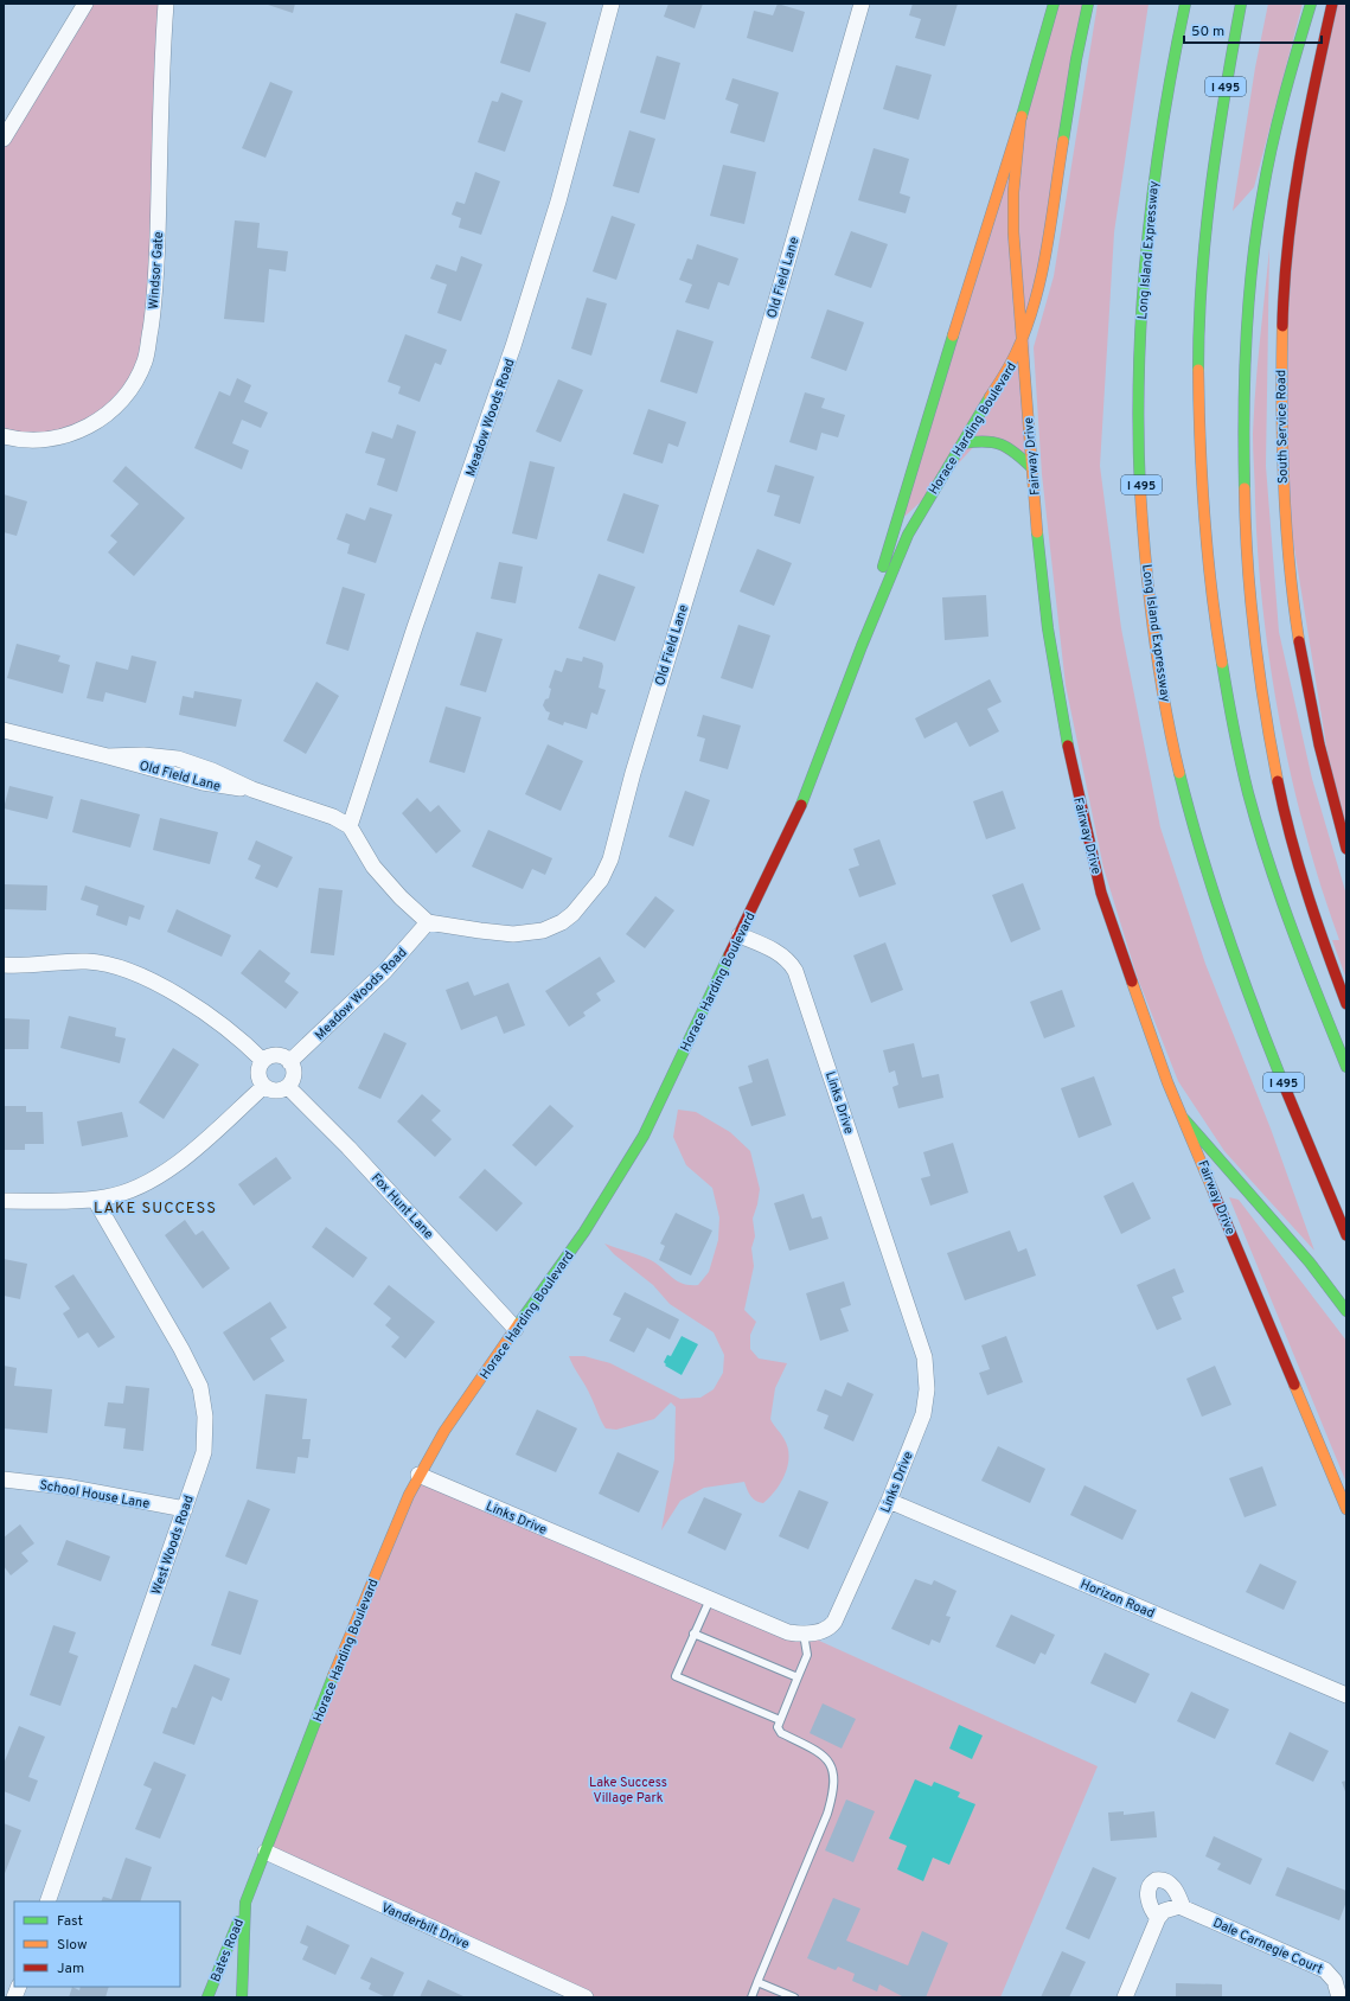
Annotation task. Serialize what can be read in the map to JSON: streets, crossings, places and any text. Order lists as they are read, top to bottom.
{
  "streets": {
    "main road": [
      "I 495",
      "Long Island Expressway",
      "South Service Road",
      "Horace Harding Boulevard",
      "Fairway Drive",
      "Bates Road"
    ],
    "street": [
      "Windsor Gate",
      "Old Field Lane",
      "Meadow Woods Road",
      "Links Drive",
      "Fox Hunt Lane",
      "School House Lane",
      "West Woods Road",
      "Horizon Road",
      "Vanderbilt Drive",
      "Dale Carnegie Court"
    ]
  },
  "crossings": [
    ["Old Field Lane", "Meadow Woods Road"],
    ["Meadow Woods Road", "Fox Hunt Lane"],
    ["Horace Harding Boulevard", "Fairway Drive"],
    ["Horace Harding Boulevard", "Links Drive"],
    ["Horace Harding Boulevard", "Fox Hunt Lane"],
    ["Horace Harding Boulevard", "Vanderbilt Drive"],
    ["Horace Harding Boulevard", "Bates Road"],
    ["Links Drive", "Horizon Road"],
    ["School House Lane", "West Woods Road"]
  ],
  "districts": ["LAKE SUCCESS"],
  "parks": ["Lake Success Village Park"],
  "legend": ["Fast", "Slow", "Jam"],
  "scale_bar": "50 m"
}
